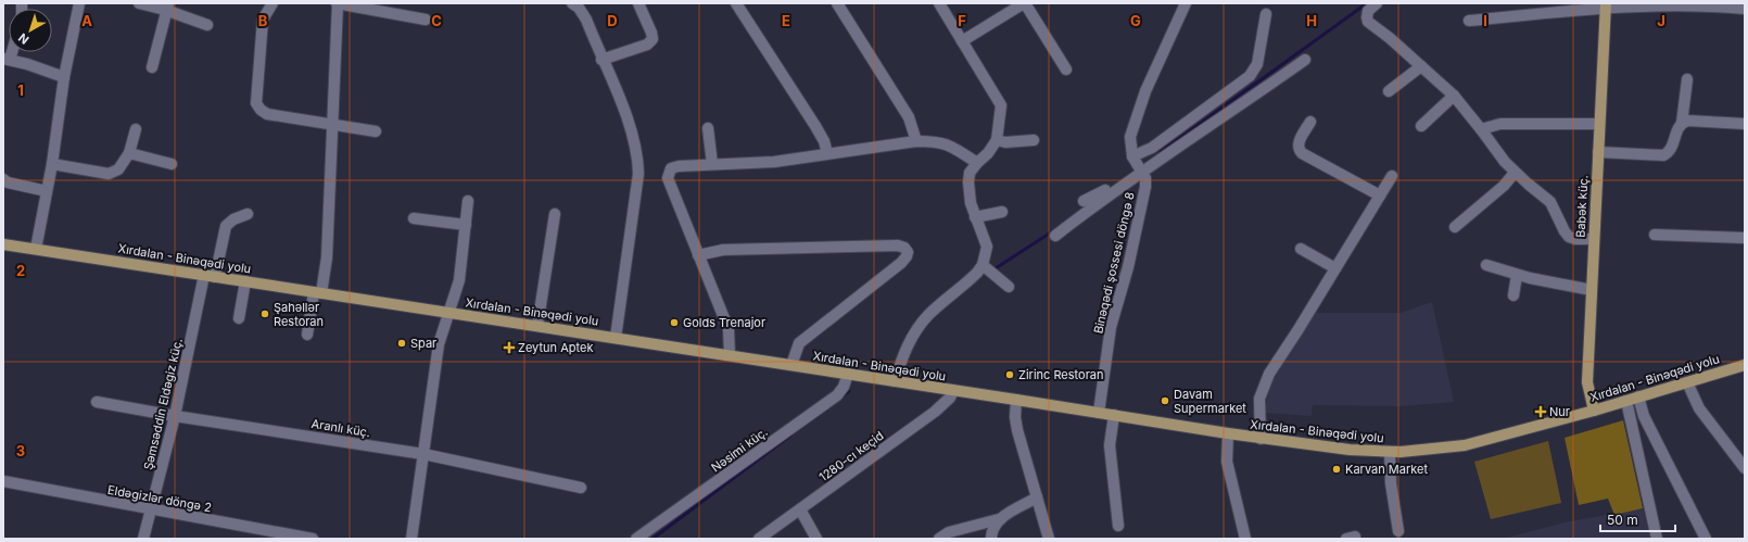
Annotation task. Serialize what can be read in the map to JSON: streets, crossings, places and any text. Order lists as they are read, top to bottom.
{
  "streets": {
    "main road": ["Babək küç.", "Xırdalan - Binəqədi yolu"],
    "street": [
      "Binəqədi şossesi döngə 8",
      "Şəmsəddin Eldəgiz küç.",
      "Aranlı küç.",
      "Nəsimi küç.",
      "1280-cı keçid",
      "Eldəgizlər döngə 2"
    ]
  },
  "crossings": [
    ["Babək küç.", "Xırdalan - Binəqədi yolu"],
    ["Xırdalan - Binəqədi yolu", "Binəqədi şossesi döngə 8"],
    ["Xırdalan - Binəqədi yolu", "Şəmsəddin Eldəgiz küç."],
    ["Xırdalan - Binəqədi yolu", "Nəsimi küç."],
    ["Xırdalan - Binəqədi yolu", "1280-cı keçid"],
    ["Şəmsəddin Eldəgiz küç.", "Aranlı küç."],
    ["Şəmsəddin Eldəgiz küç.", "Eldəgizlər döngə 2"]
  ],
  "places": {
    "other": [
      "Şahəllər Restoran",
      "Golds Trenajor",
      "Spar",
      "Zirinc Restoran",
      "Davam Supermarket",
      "Karvan Market"
    ],
    "health": ["Zeytun Aptek", "Nur"]
  },
  "scale_bar": "50 m",
  "north": "bottom left",
  "grid": {
    "columns": [
      "A",
      "B",
      "C",
      "D",
      "E",
      "F",
      "G",
      "H",
      "I",
      "J"
    ],
    "rows": ["1", "2", "3"]
  }
}
